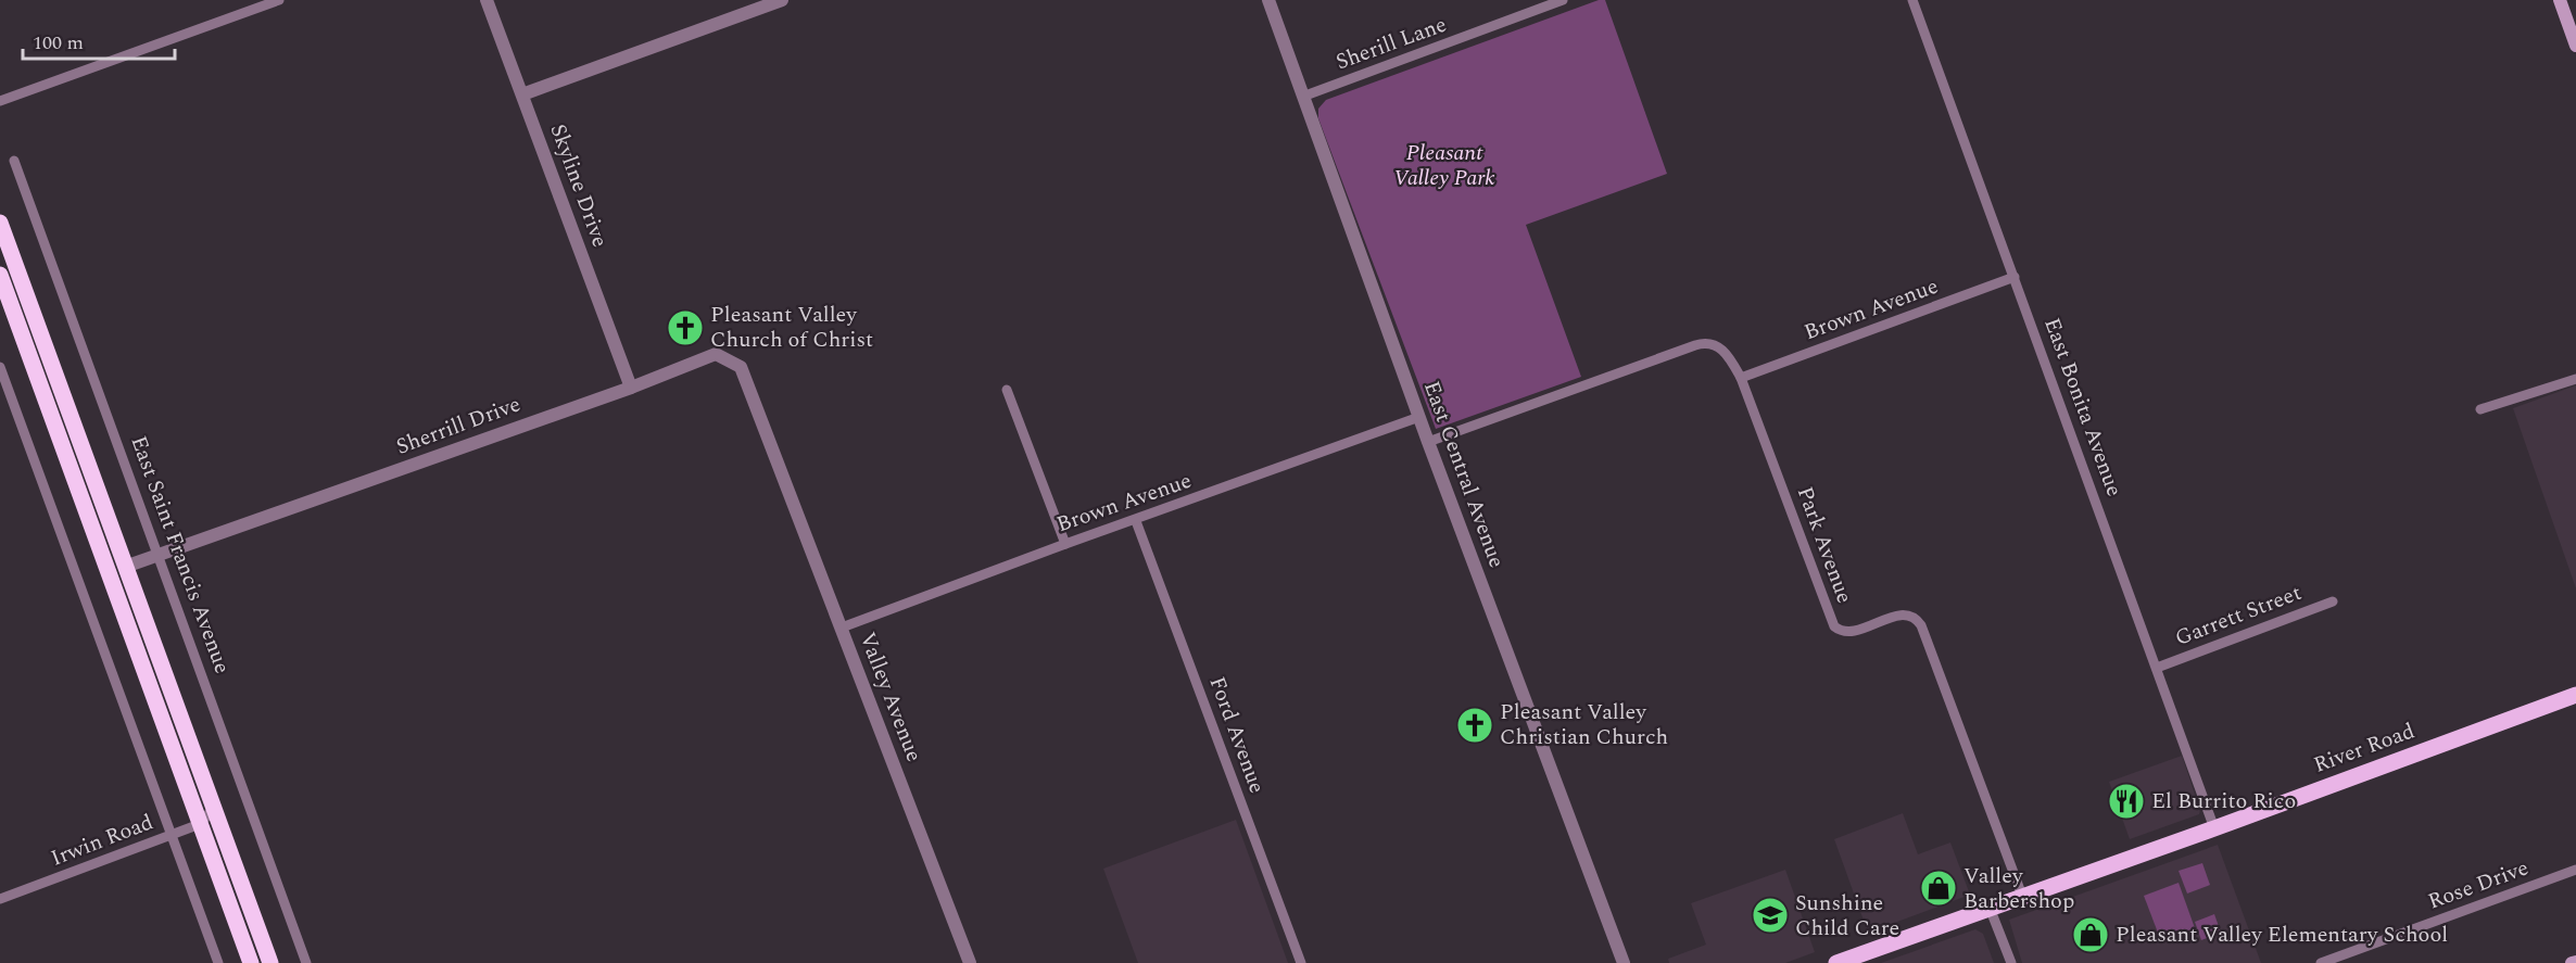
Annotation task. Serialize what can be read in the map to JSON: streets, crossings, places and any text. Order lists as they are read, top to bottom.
{
  "streets": {
    "main road": ["River Road"],
    "street": [
      "Sherill Lane",
      "Skyline Drive",
      "Brown Avenue",
      "East Bonita Avenue",
      "Sherrill Drive",
      "East Central Avenue",
      "Park Avenue",
      "East Saint Francis Avenue",
      "Garrett Street",
      "Valley Avenue",
      "Ford Avenue",
      "Irwin Road",
      "Rose Drive"
    ]
  },
  "crossings": [
    ["Sherill Lane", "East Central Avenue"],
    ["Skyline Drive", "Sherrill Drive"],
    ["Brown Avenue", "East Bonita Avenue"],
    ["Brown Avenue", "East Central Avenue"],
    ["Brown Avenue", "Park Avenue"],
    ["Brown Avenue", "Valley Avenue"],
    ["Brown Avenue", "Ford Avenue"],
    ["East Bonita Avenue", "Garrett Street"],
    ["East Bonita Avenue", "River Road"],
    ["Sherrill Drive", "East Saint Francis Avenue"],
    ["Sherrill Drive", "Valley Avenue"],
    ["East Central Avenue", "Park Avenue"],
    ["Park Avenue", "River Road"]
  ],
  "parks": ["Pleasant Valley Park"],
  "places": {
    "church": ["Pleasant Valley Church of Christ", "Pleasant Valley Christian Church"],
    "restaurant": ["El Burrito Rico"],
    "shop": ["Valley Barbershop", "Pleasant Valley Elementary School"],
    "school or university": ["Sunshine Child Care"]
  },
  "scale_bar": "100 m"
}
